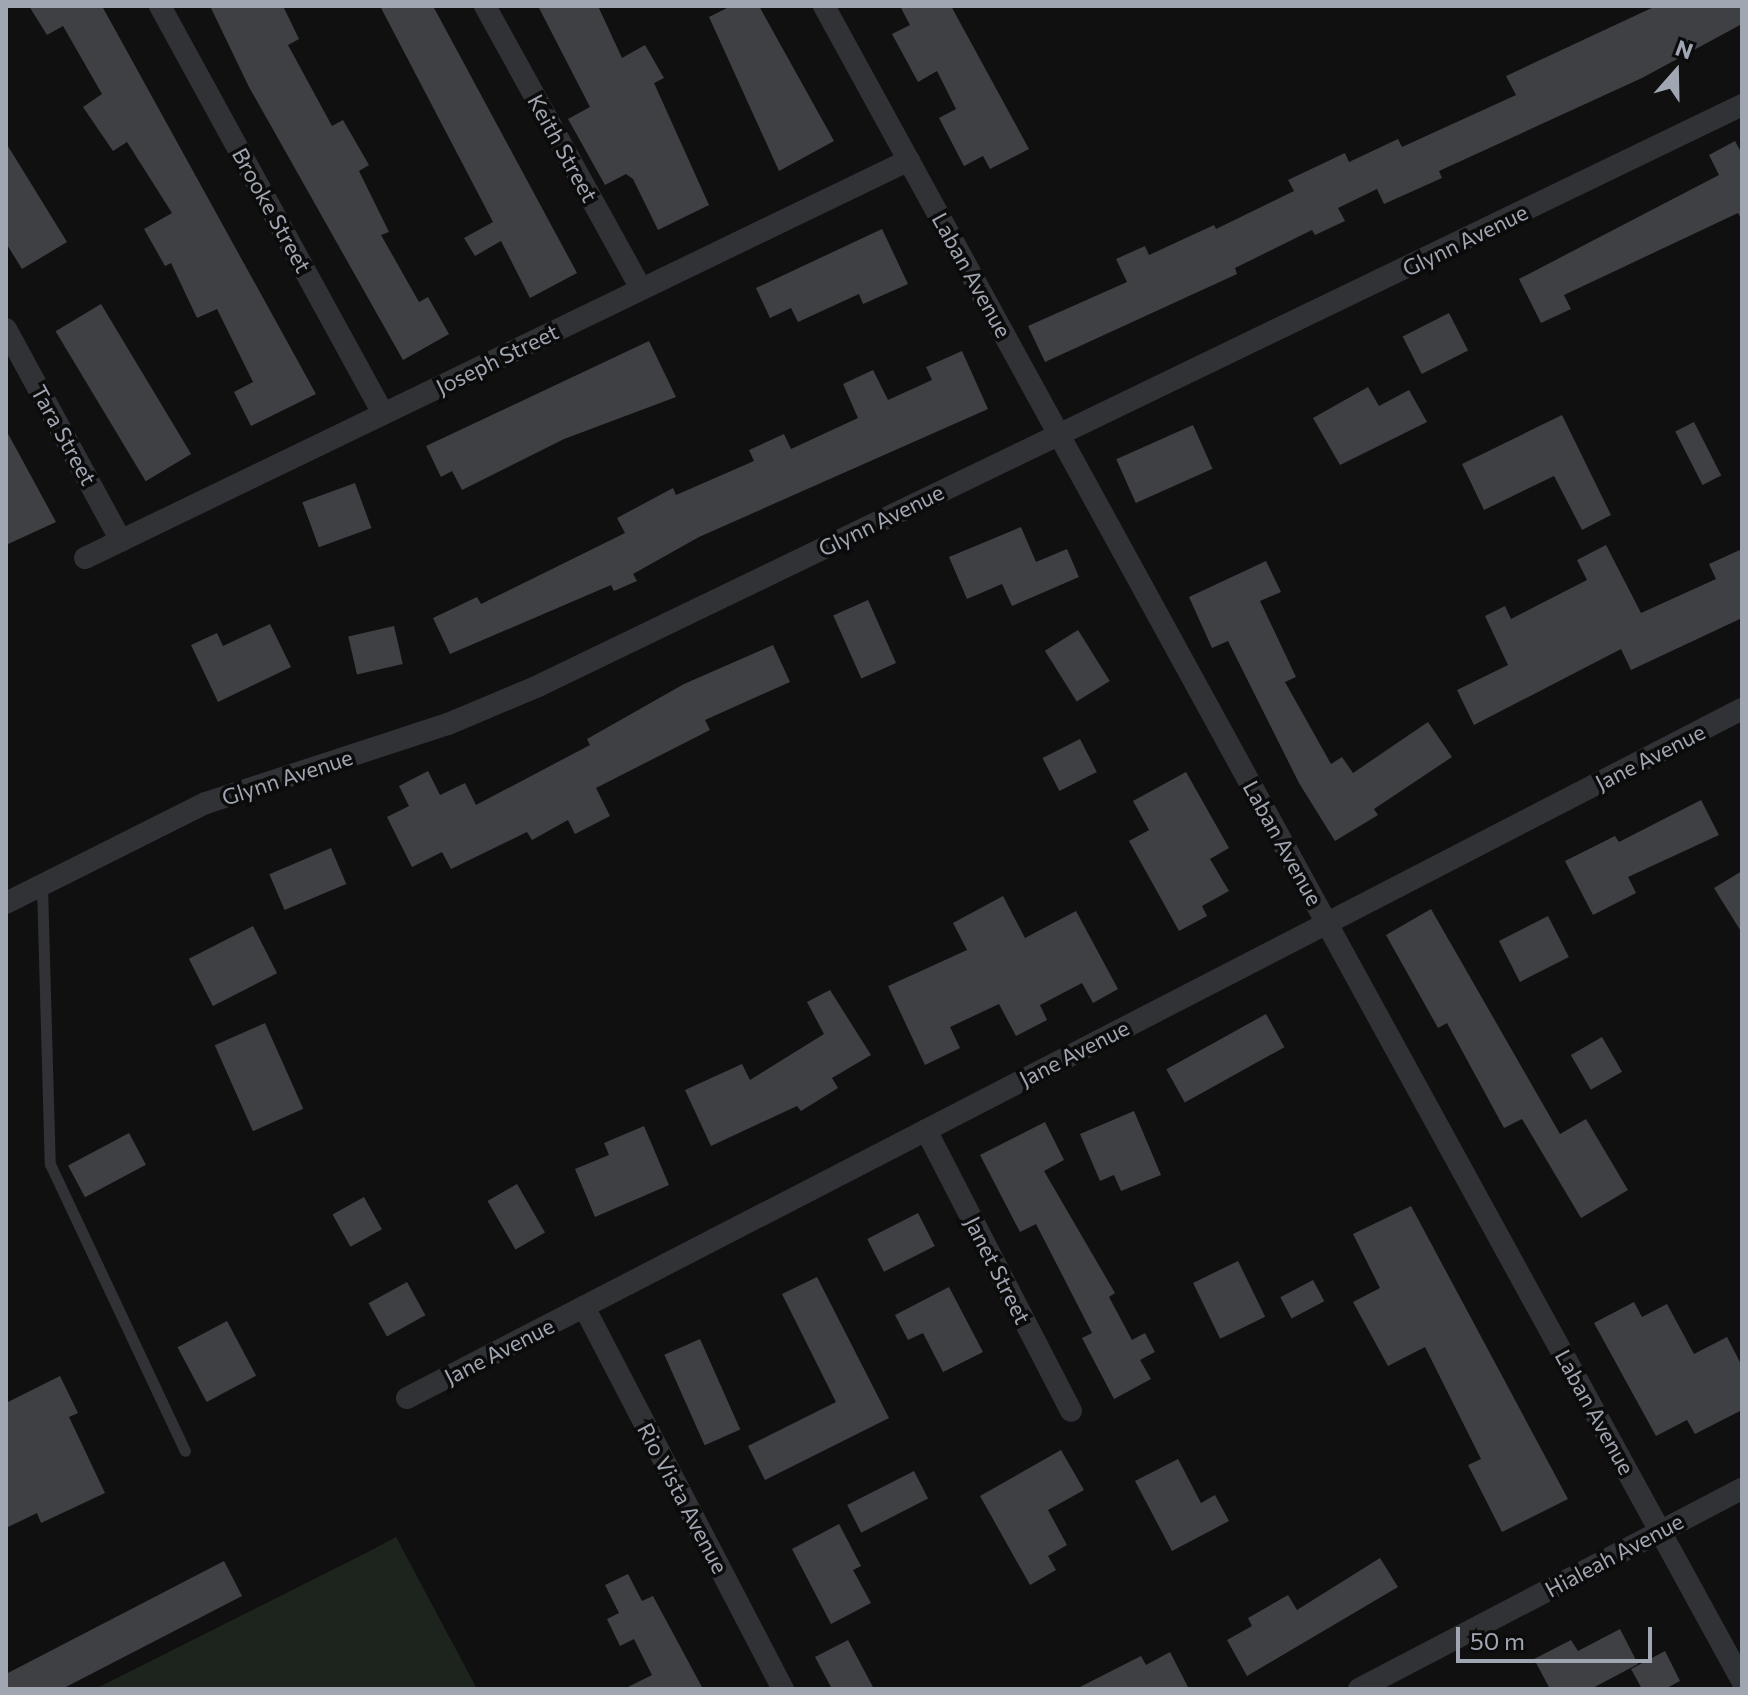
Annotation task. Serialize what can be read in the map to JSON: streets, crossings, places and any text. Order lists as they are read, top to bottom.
{
  "streets": {
    "street": [
      "Keith Street",
      "Brooke Street",
      "Glynn Avenue",
      "Laban Avenue",
      "Joseph Street",
      "Tara Street",
      "Jane Avenue",
      "Janet Street",
      "Rio Vista Avenue",
      "Hialeah Avenue"
    ]
  },
  "crossings": [
    ["Keith Street", "Joseph Street"],
    ["Brooke Street", "Joseph Street"],
    ["Glynn Avenue", "Laban Avenue"],
    ["Laban Avenue", "Joseph Street"],
    ["Laban Avenue", "Jane Avenue"],
    ["Laban Avenue", "Hialeah Avenue"],
    ["Joseph Street", "Tara Street"],
    ["Jane Avenue", "Janet Street"],
    ["Jane Avenue", "Rio Vista Avenue"]
  ],
  "scale_bar": "50 m",
  "north": "top"
}
